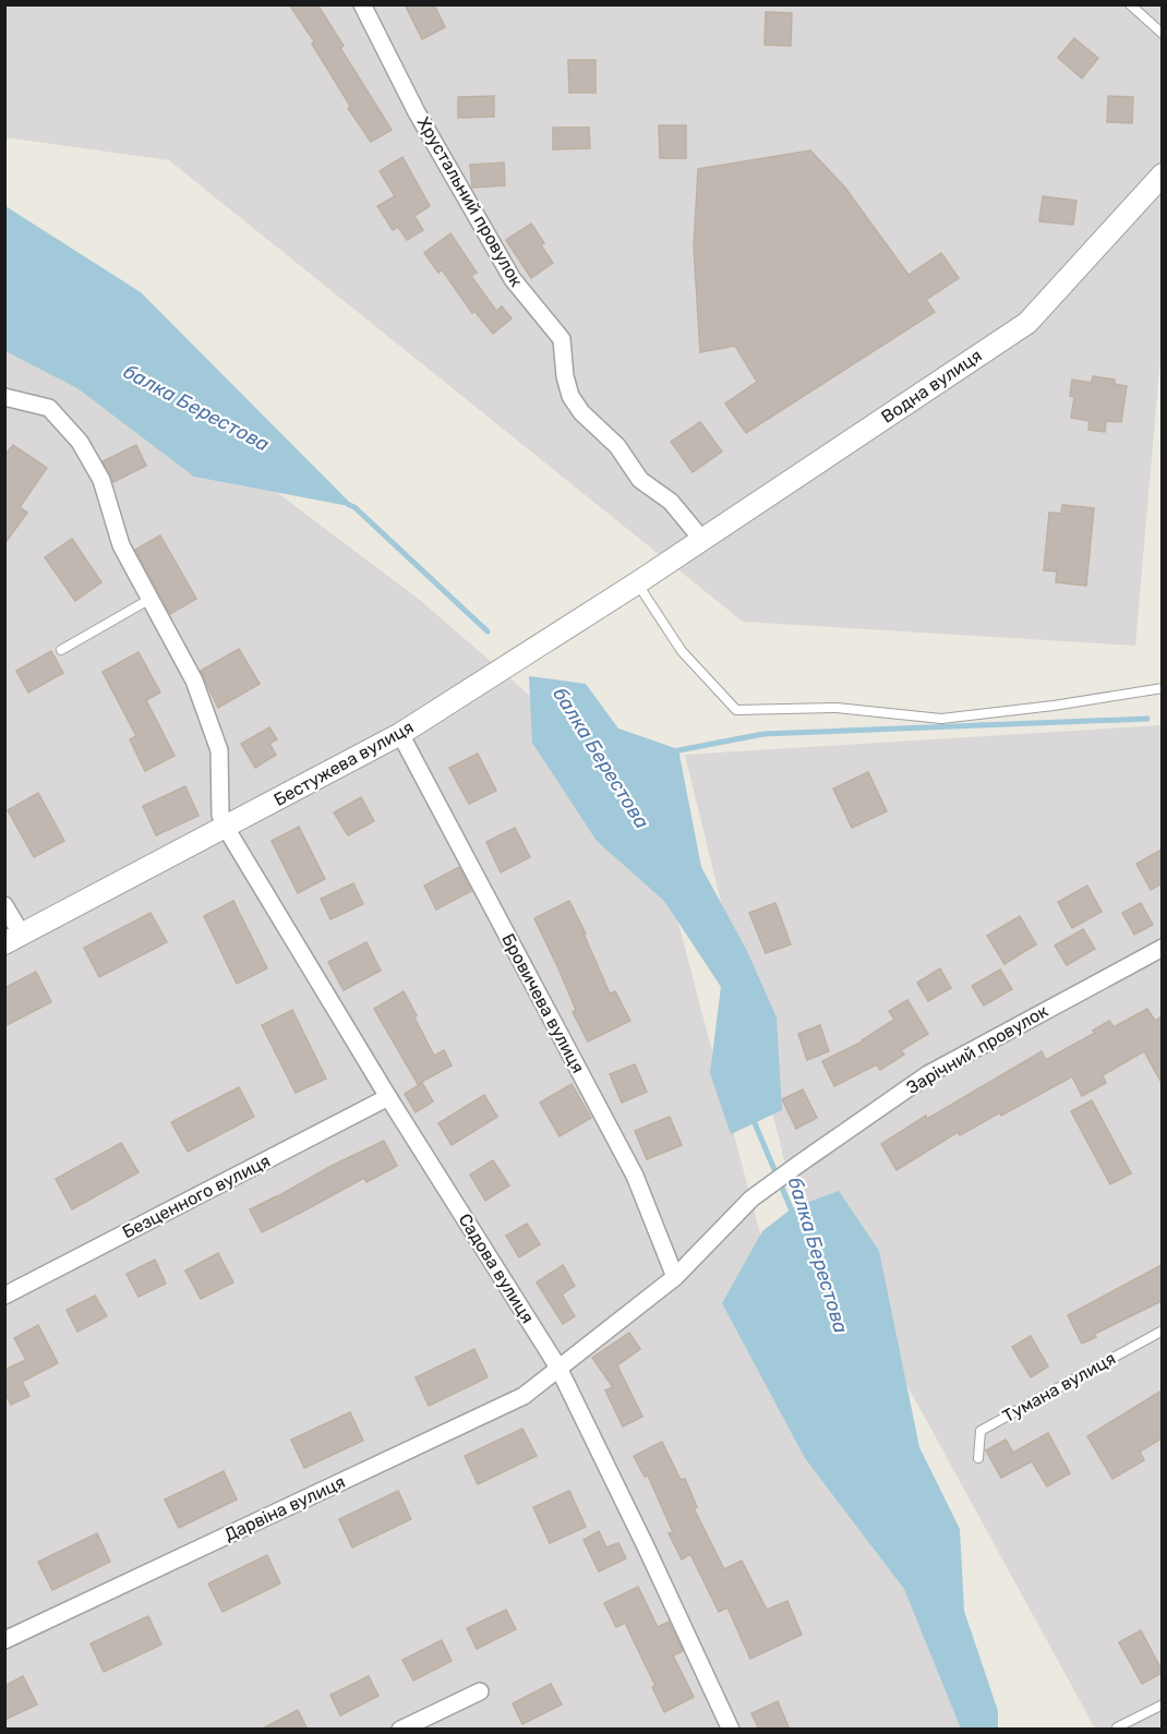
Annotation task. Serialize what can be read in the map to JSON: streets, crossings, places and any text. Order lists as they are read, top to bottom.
{
  "streets": {
    "street": [
      "Хрустальний провулок",
      "Водна вулиця",
      "Бестужева вулиця",
      "Бровичева вулиця",
      "Зарічний провулок",
      "Безценного вулиця",
      "Садова вулиця",
      "Дарвіна вулиця"
    ],
    "lane": ["Тумана вулиця"]
  },
  "crossings": [
    ["Хрустальний провулок", "Водна вулиця"],
    ["Водна вулиця", "Бестужева вулиця"],
    ["Бестужева вулиця", "Бровичева вулиця"],
    ["Бестужева вулиця", "Садова вулиця"],
    ["Бровичева вулиця", "Зарічний провулок"],
    ["Бровичева вулиця", "Дарвіна вулиця"],
    ["Зарічний провулок", "Дарвіна вулиця"],
    ["Безценного вулиця", "Садова вулиця"],
    ["Садова вулиця", "Дарвіна вулиця"]
  ],
  "water": ["балка Берестова"]
}
